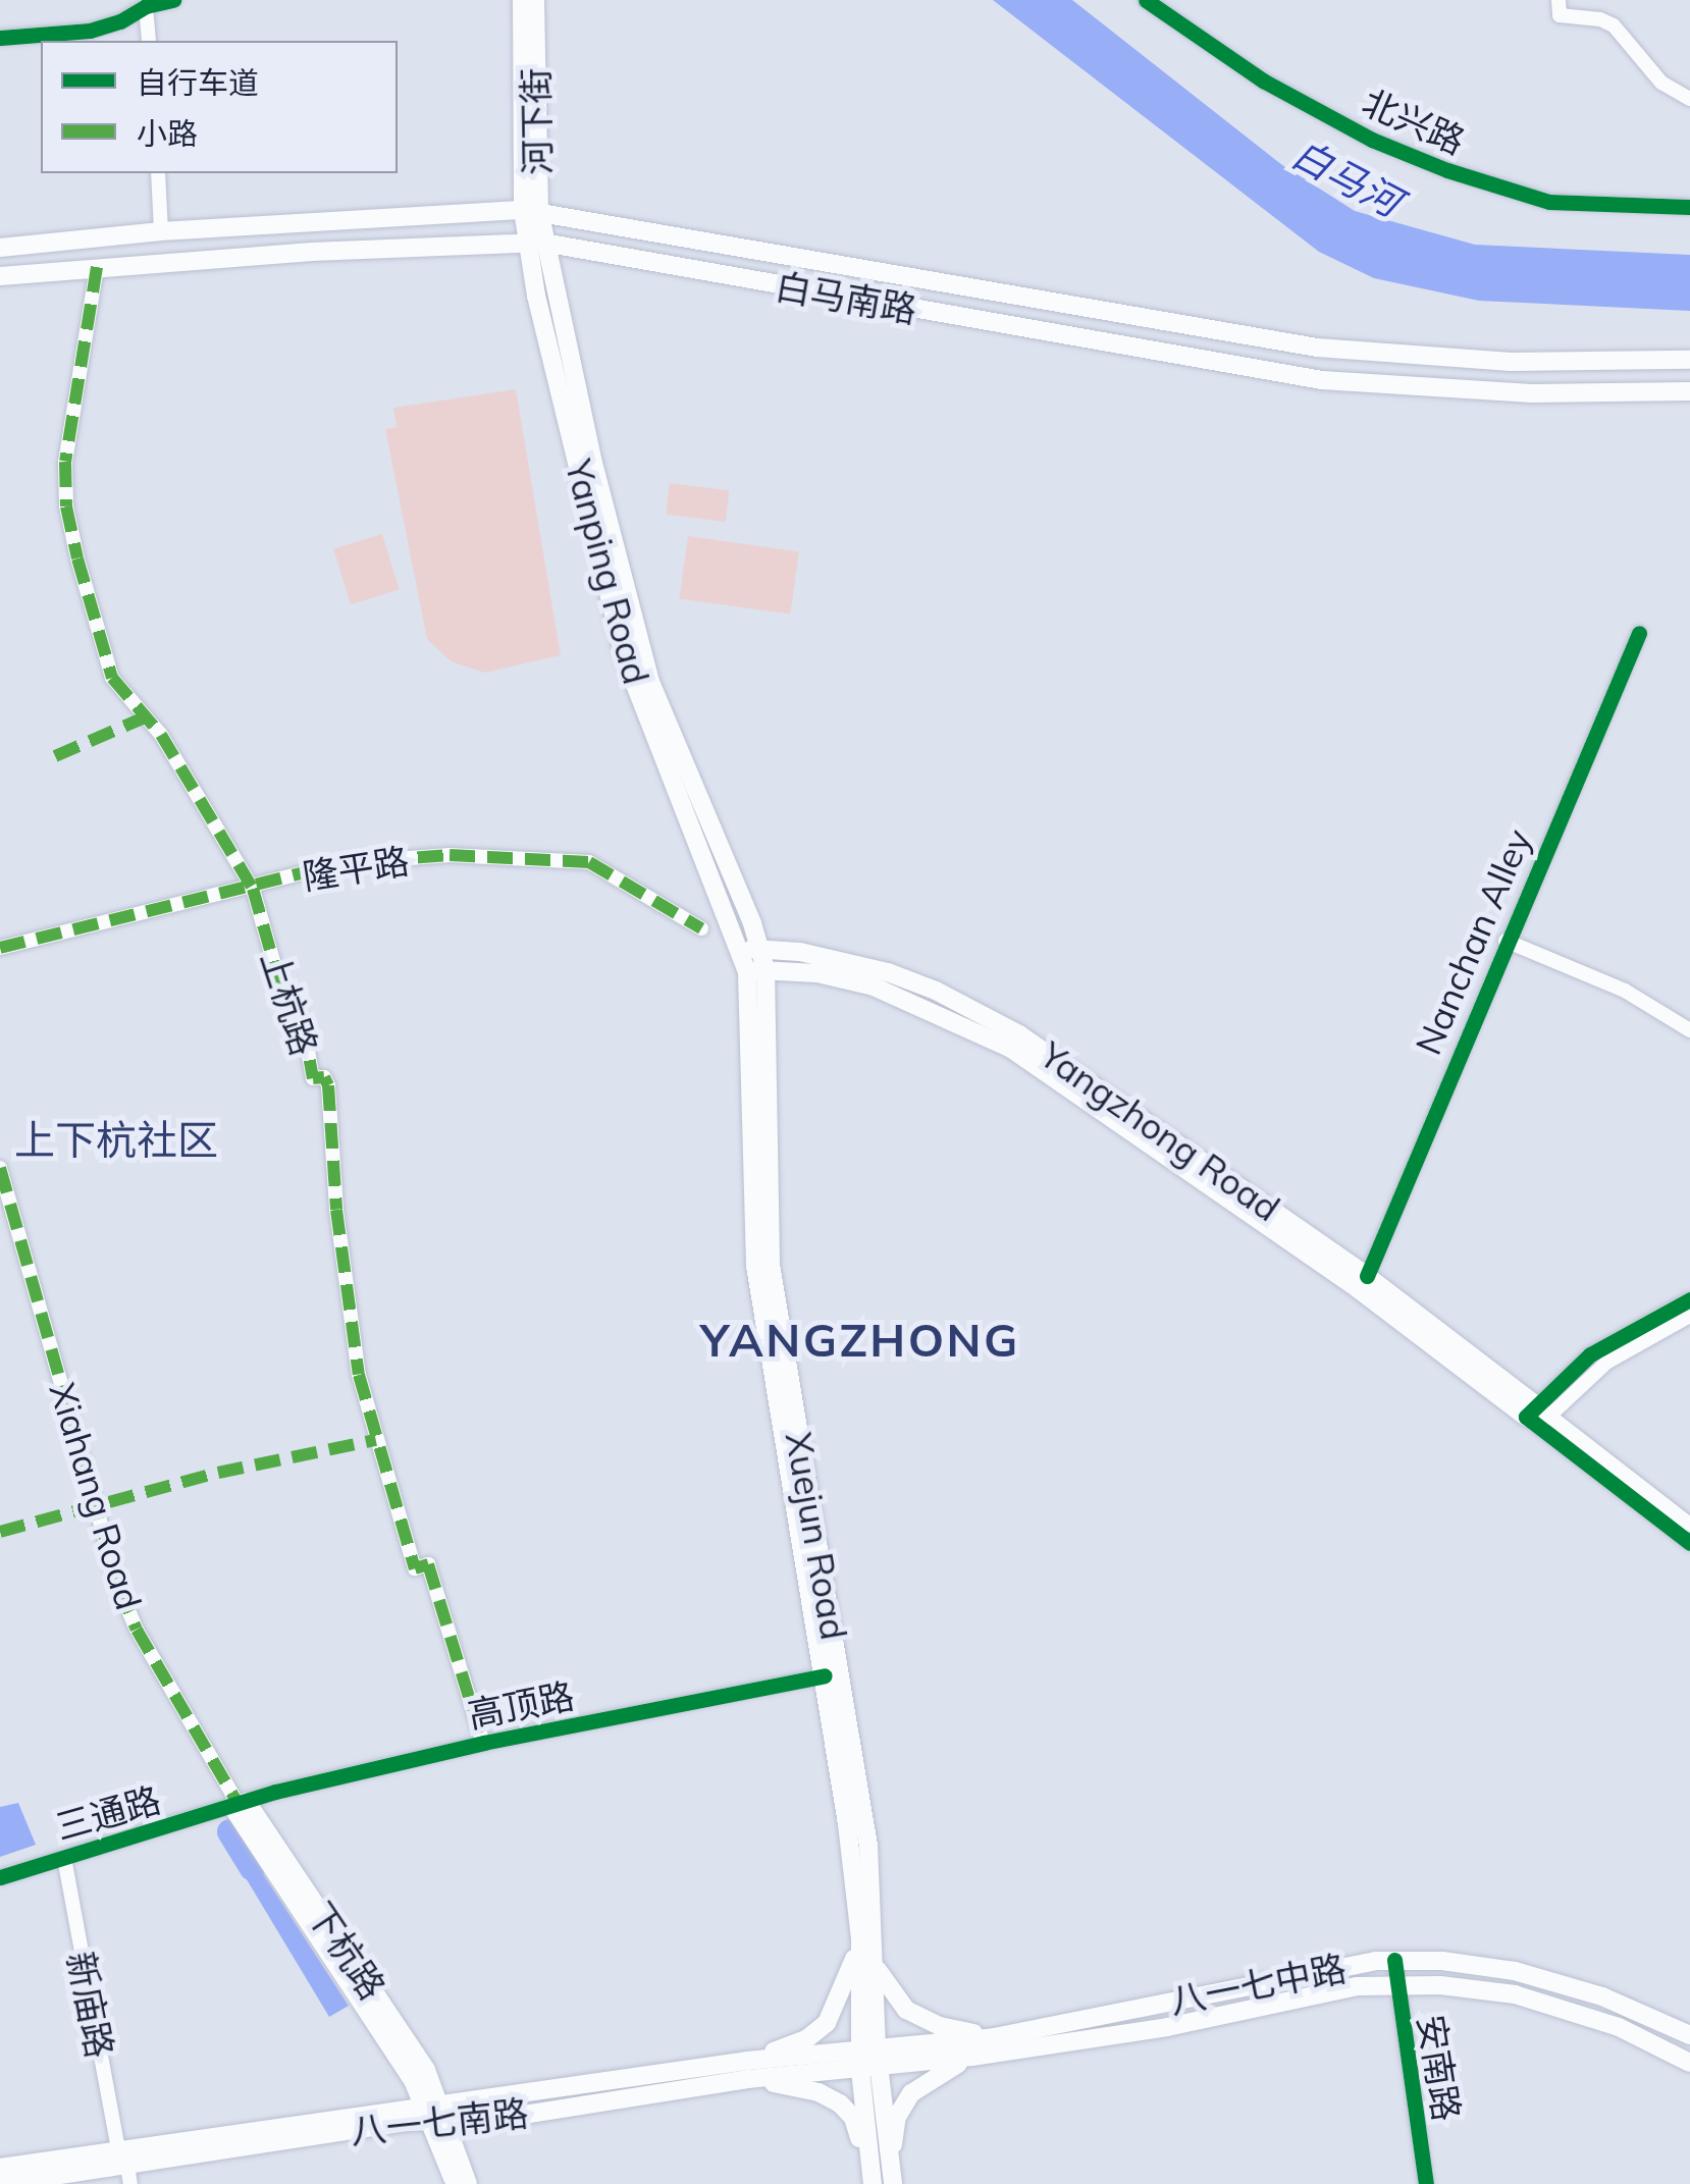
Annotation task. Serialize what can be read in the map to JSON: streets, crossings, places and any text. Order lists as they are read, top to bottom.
{
  "streets": {
    "main road": [
      "河下街",
      "白马南路",
      "Yanping Road",
      "Yangzhong Road",
      "Xuejun Road",
      "下杭路",
      "八一七中路",
      "八一七南路"
    ],
    "street": [
      "北兴路",
      "隆平路",
      "Nanchan Alley",
      "上杭路",
      "Xiahang Road",
      "高顶路",
      "三通路",
      "新庙路",
      "安南路"
    ]
  },
  "crossings": [
    ["河下街", "白马南路"],
    ["河下街", "Yanping Road"],
    ["白马南路", "Yanping Road"],
    ["白马南路", "上杭路"],
    ["Yanping Road", "Yangzhong Road"],
    ["Yanping Road", "Xuejun Road"],
    ["隆平路", "上杭路"],
    ["Nanchan Alley", "Yangzhong Road"],
    ["上杭路", "高顶路"],
    ["Yangzhong Road", "Xuejun Road"],
    ["Xiahang Road", "高顶路"],
    ["Xiahang Road", "三通路"],
    ["Xiahang Road", "下杭路"],
    ["Xuejun Road", "高顶路"],
    ["Xuejun Road", "八一七中路"],
    ["Xuejun Road", "八一七南路"],
    ["高顶路", "三通路"],
    ["高顶路", "下杭路"],
    ["三通路", "下杭路"],
    ["三通路", "新庙路"],
    ["下杭路", "八一七南路"],
    ["八一七中路", "安南路"],
    ["八一七中路", "八一七南路"],
    ["新庙路", "八一七南路"]
  ],
  "districts": ["上下杭社区", "YANGZHONG"],
  "water": ["白马河"],
  "legend": ["自行车道", "小路"]
}
